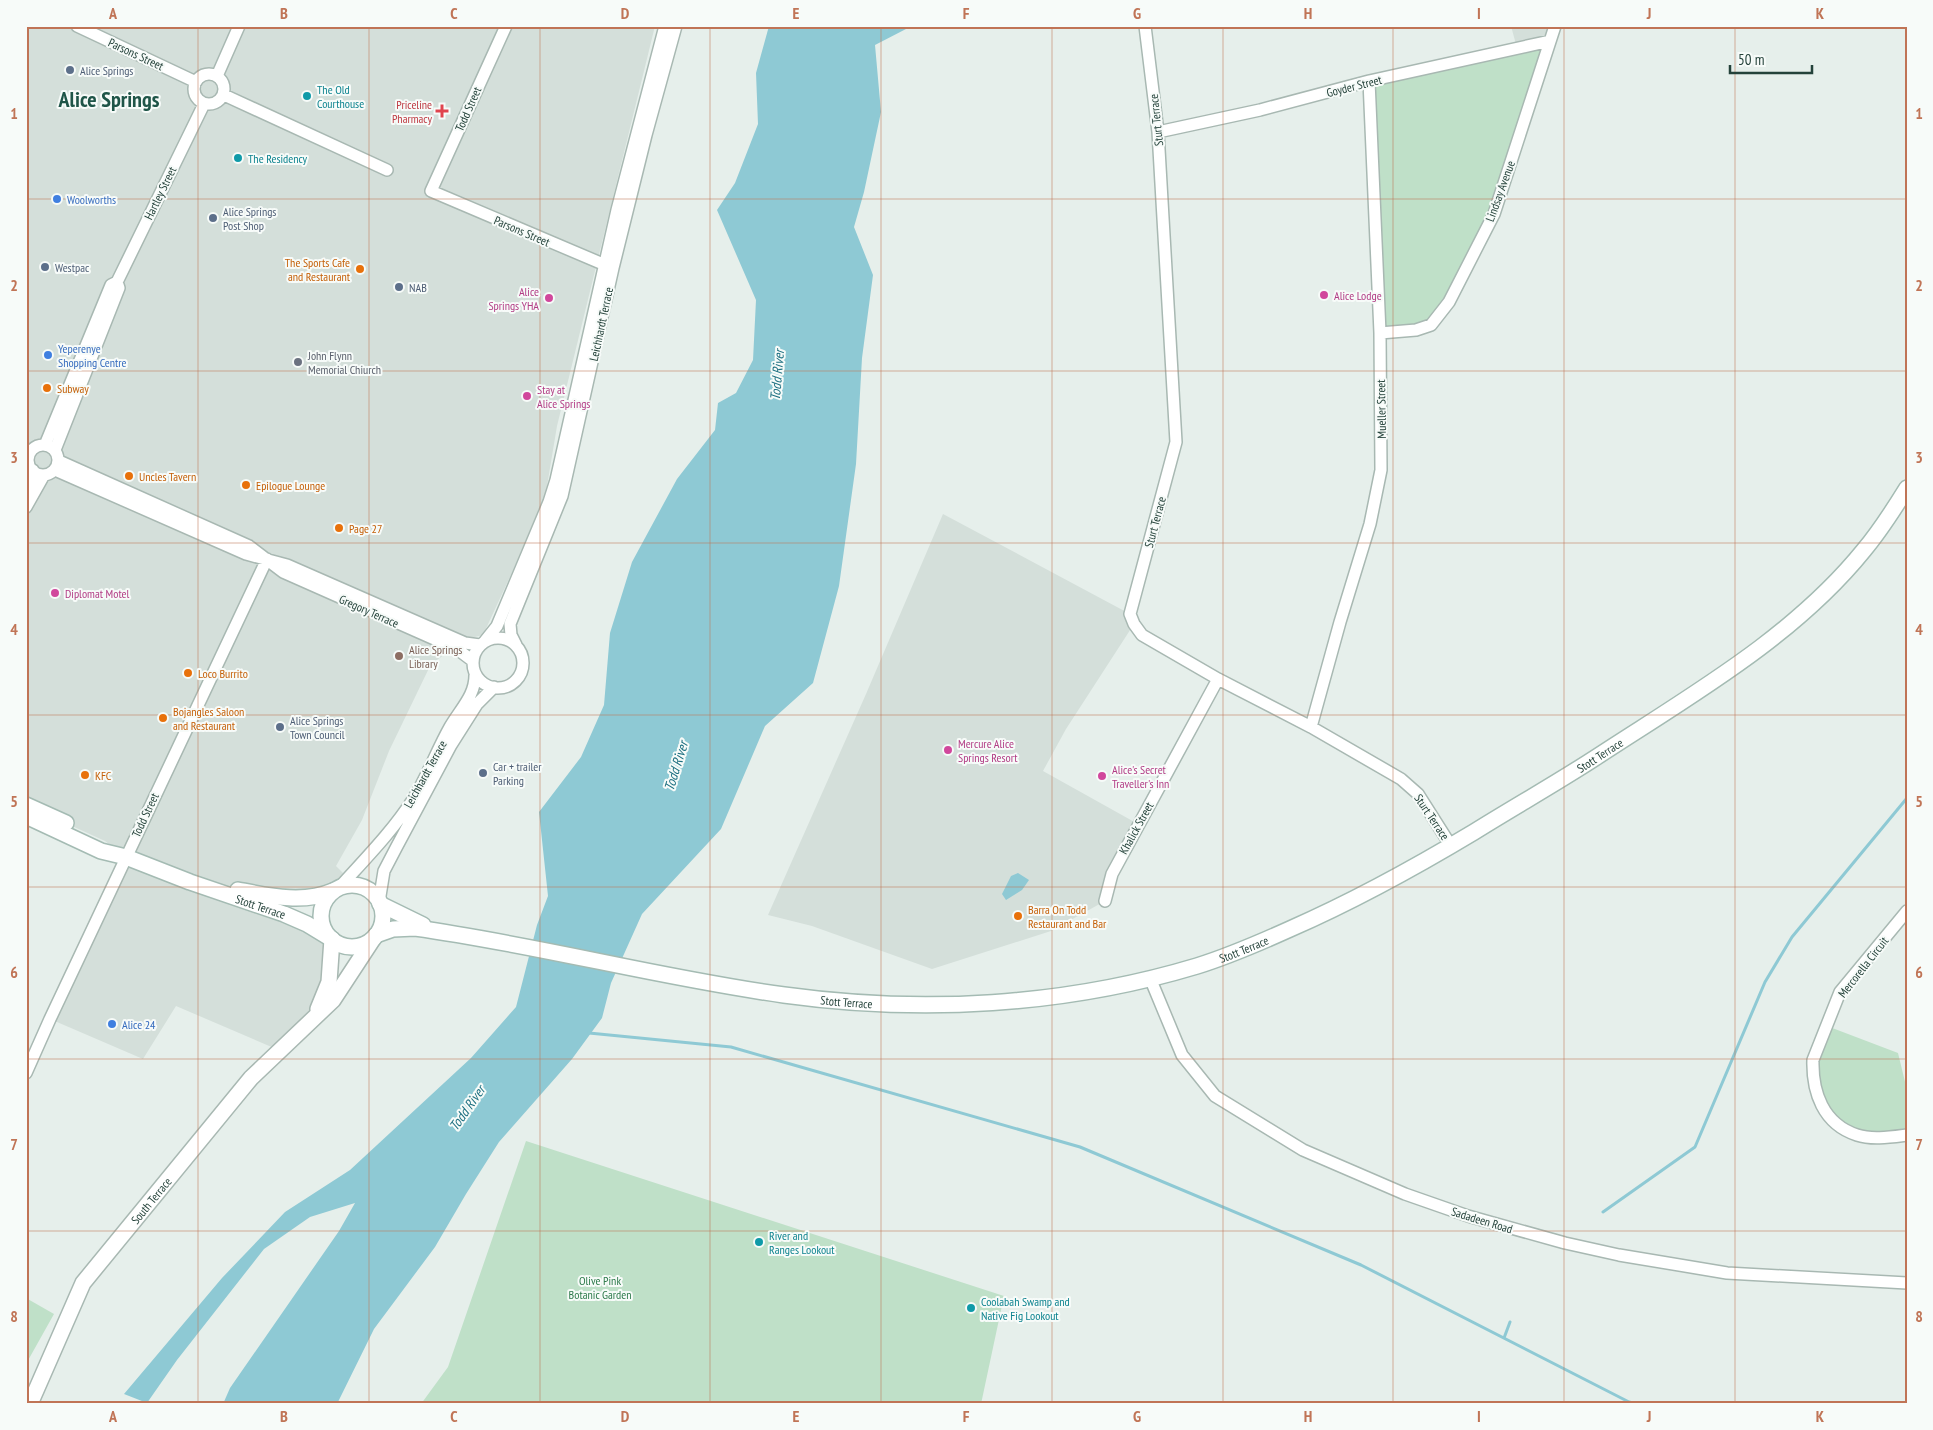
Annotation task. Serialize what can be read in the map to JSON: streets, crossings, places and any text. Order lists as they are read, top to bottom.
{
  "streets": {
    "main road": ["Stott Terrace", "South Terrace"],
    "street": [
      "Parsons Street",
      "Goyder Street",
      "Todd Street",
      "Sturt Terrace",
      "Lindsay Avenue",
      "Hartley Street",
      "Leichhardt Terrace",
      "Mueller Street",
      "Gregory Terrace",
      "Khalick Street",
      "Mercorella Circuit",
      "Sadadeen Road"
    ]
  },
  "crossings": [
    ["Parsons Street", "Todd Street"],
    ["Parsons Street", "Hartley Street"],
    ["Parsons Street", "Leichhardt Terrace"],
    ["Goyder Street", "Sturt Terrace"],
    ["Goyder Street", "Lindsay Avenue"],
    ["Goyder Street", "Mueller Street"],
    ["Todd Street", "Gregory Terrace"],
    ["Todd Street", "Stott Terrace"],
    ["Sturt Terrace", "Mueller Street"],
    ["Sturt Terrace", "Stott Terrace"],
    ["Sturt Terrace", "Khalick Street"],
    ["Lindsay Avenue", "Mueller Street"],
    ["Hartley Street", "Gregory Terrace"],
    ["Leichhardt Terrace", "Gregory Terrace"],
    ["Leichhardt Terrace", "Stott Terrace"],
    ["Leichhardt Terrace", "South Terrace"],
    ["Stott Terrace", "South Terrace"],
    ["Stott Terrace", "Sadadeen Road"]
  ],
  "districts": ["Alice Springs"],
  "water": ["Todd River"],
  "parks": ["Olive Pink Botanic Garden"],
  "places": {
    "other": [
      "Alice Springs",
      "The Old Courthouse",
      "The Residency",
      "Woolworths",
      "Alice Springs Post Shop",
      "Westpac",
      "The Sports Cafe and Restaurant",
      "NAB",
      "Alice Lodge",
      "Alice Springs YHA",
      "Yeperenye Shopping Centre",
      "John Flynn Memorial Chiurch",
      "Subway",
      "Stay at Alice Springs",
      "Uncles Tavern",
      "Epilogue Lounge",
      "Page 27",
      "Diplomat Motel",
      "Alice Springs Library",
      "Loco Burrito",
      "Bojangles Saloon and Restaurant",
      "Alice Springs Town Council",
      "Mercure Alice Springs Resort",
      "Car + trailer Parking",
      "KFC",
      "Alice's Secret Traveller's Inn",
      "Barra On Todd Restaurant and Bar",
      "Alice 24",
      "River and Ranges Lookout",
      "Coolabah Swamp and Native Fig Lookout"
    ],
    "health": ["Priceline Pharmacy"]
  },
  "scale_bar": "50 m",
  "grid": {
    "columns": [
      "A",
      "B",
      "C",
      "D",
      "E",
      "F",
      "G",
      "H",
      "I",
      "J",
      "K"
    ],
    "rows": [
      "1",
      "2",
      "3",
      "4",
      "5",
      "6",
      "7",
      "8"
    ]
  }
}
